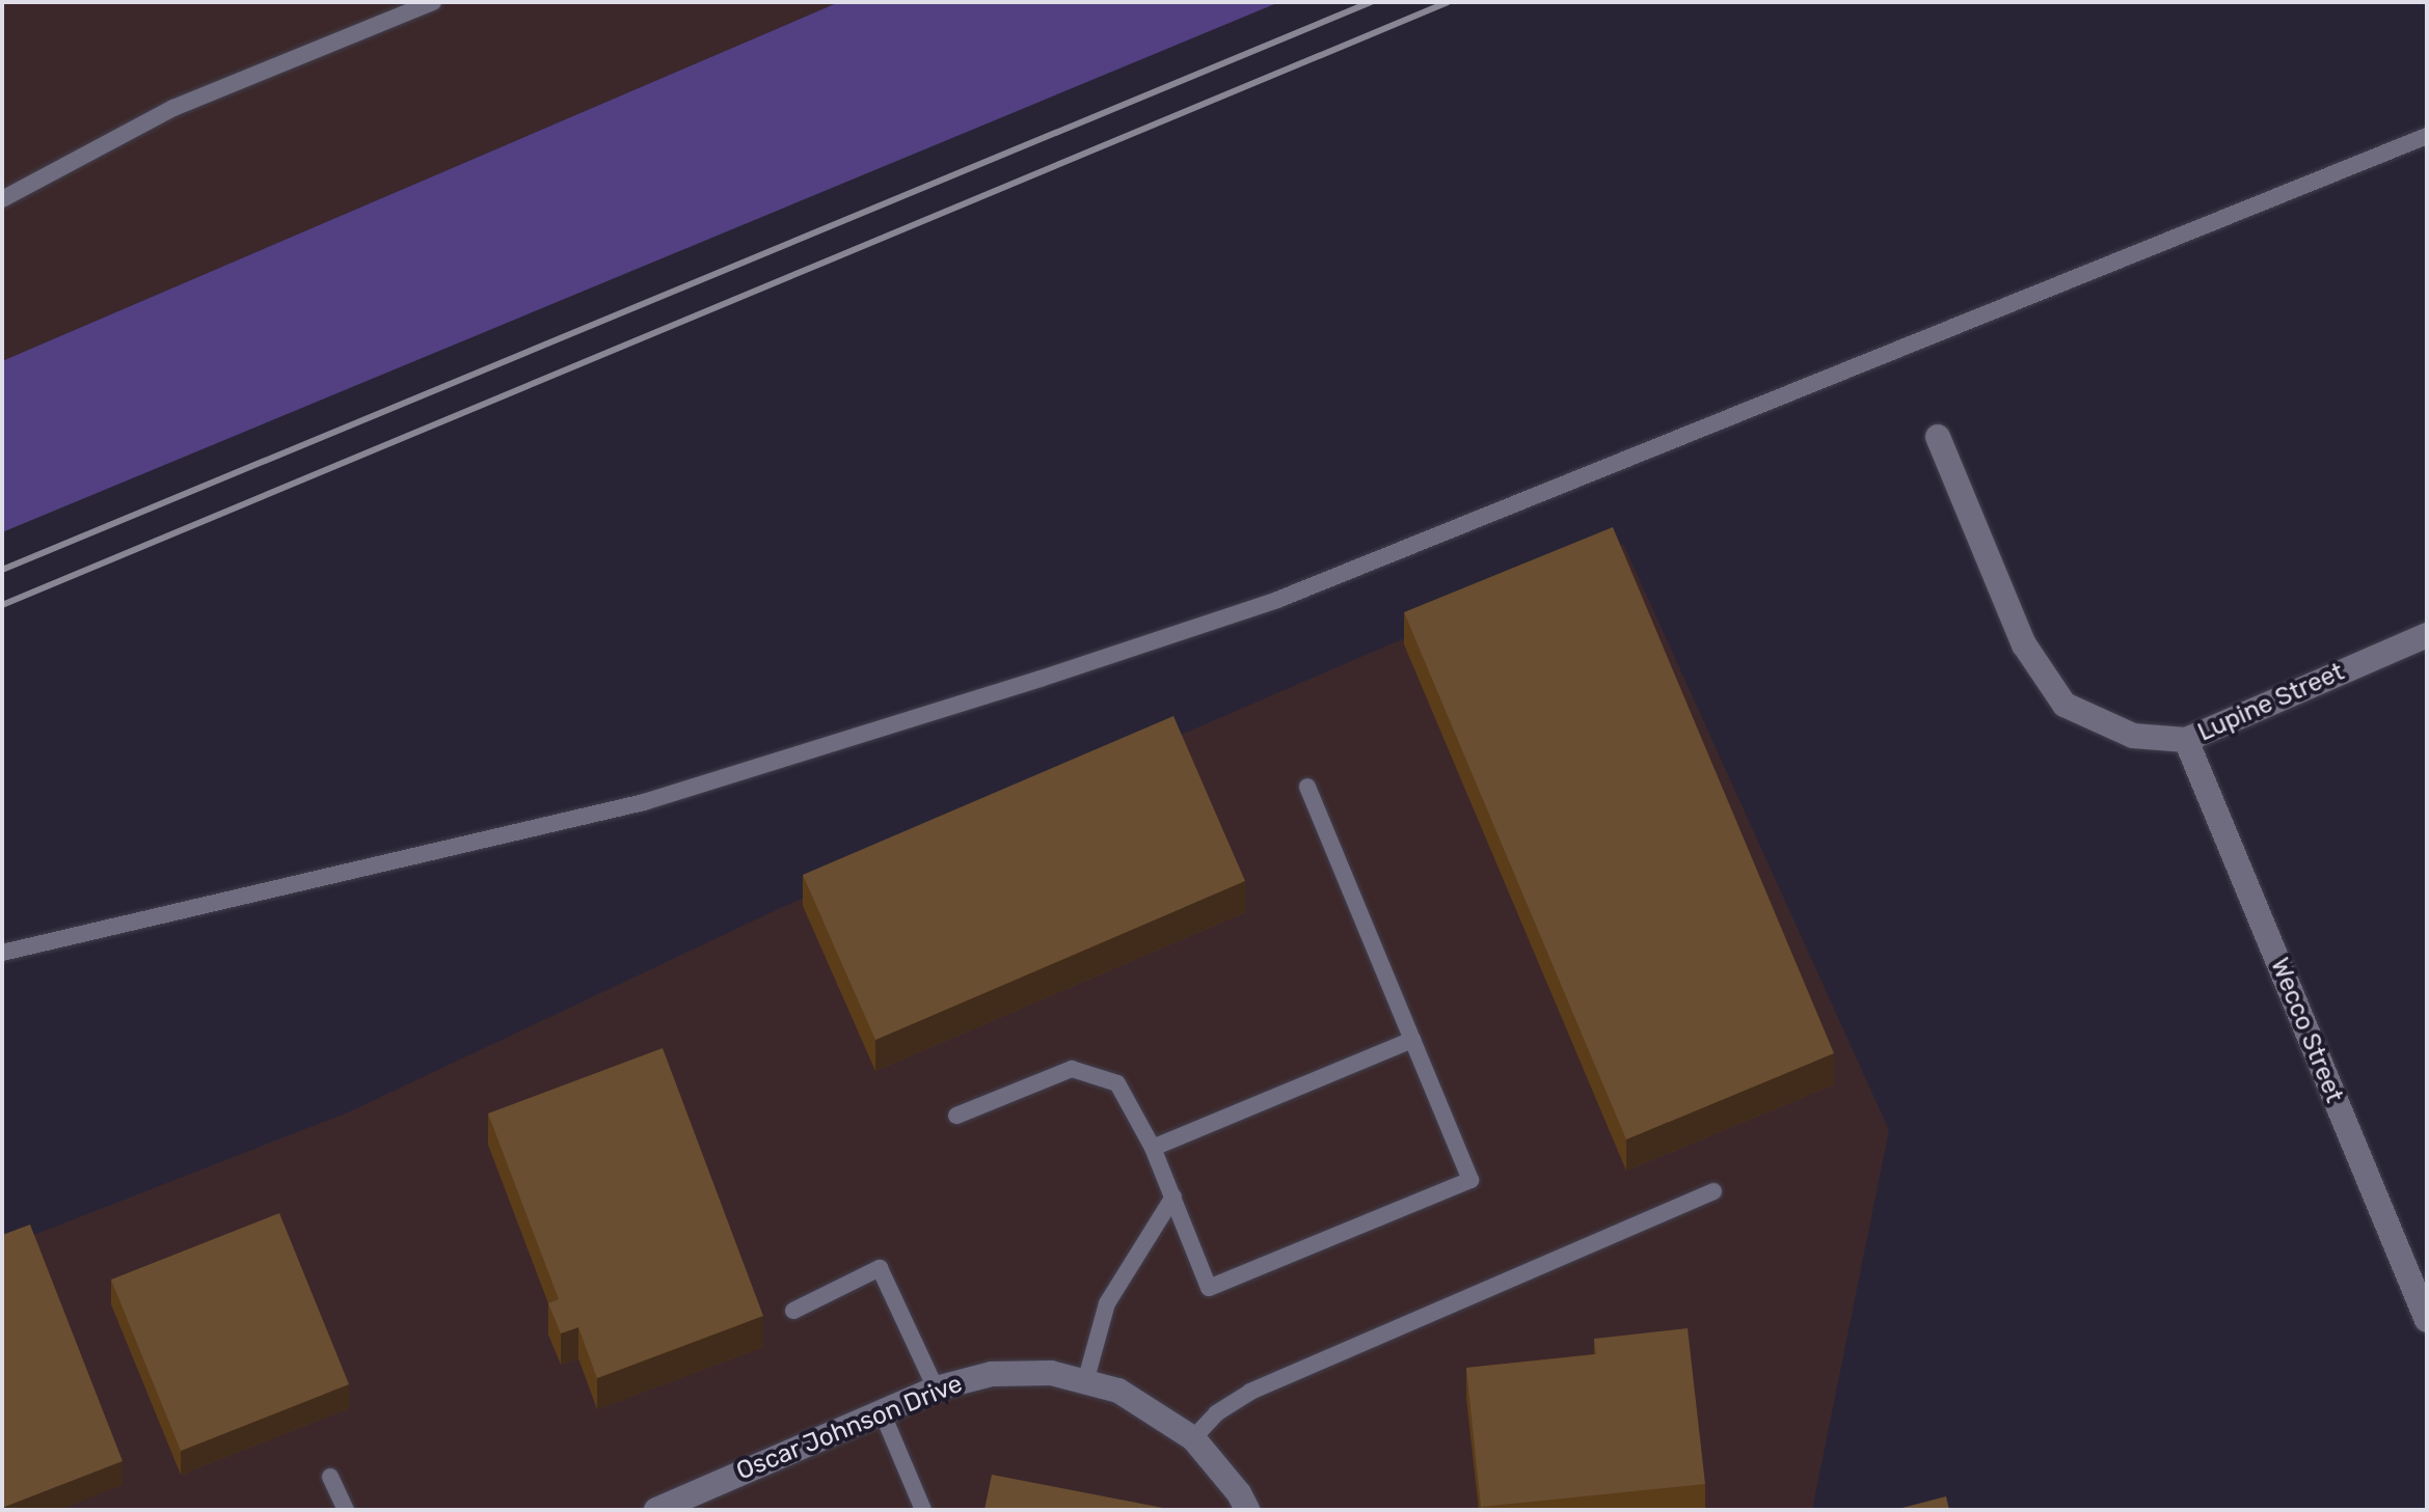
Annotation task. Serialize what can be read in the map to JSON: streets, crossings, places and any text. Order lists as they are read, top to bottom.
{
  "streets": {
    "street": ["Lupine Street", "Wecco Street", "Oscar Johnson Drive"]
  },
  "crossings": [
    ["Lupine Street", "Wecco Street"]
  ]
}
